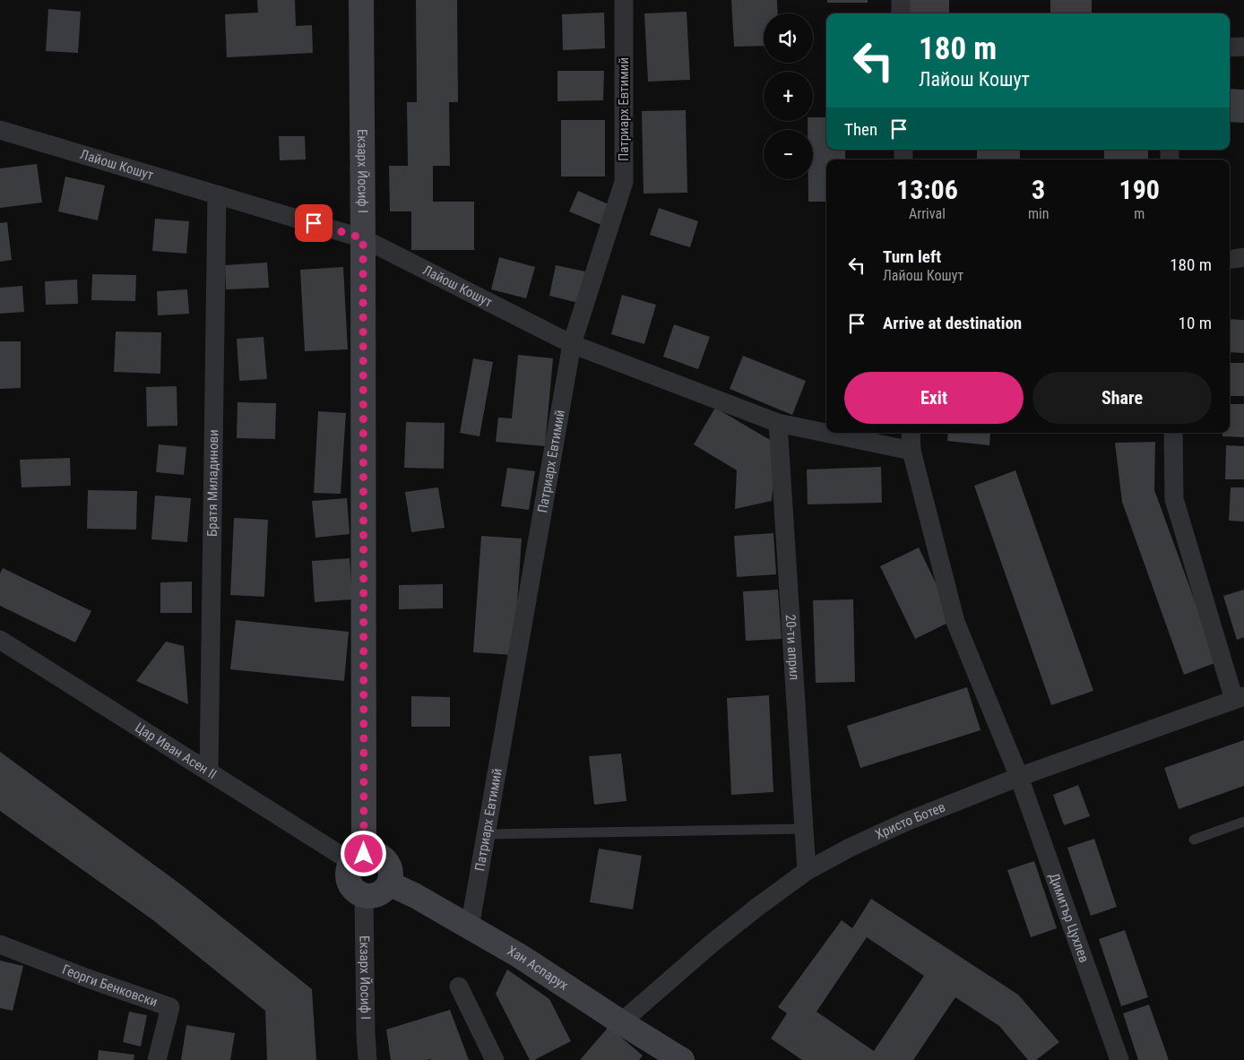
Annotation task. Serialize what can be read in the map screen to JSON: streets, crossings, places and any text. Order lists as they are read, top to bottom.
{
  "streets": {
    "street": [
      "Патриарх Евтимий",
      "Лайош Кошут",
      "Екзарх Йосиф I",
      "Братя Миладинови",
      "20-ти април",
      "Цар Иван Асен II",
      "Христо Ботев",
      "Димитър Цухлев",
      "Хан Аспарух",
      "Георги Бенковски"
    ]
  },
  "crossings": [
    ["Патриарх Евтимий", "Лайош Кошут"],
    ["Патриарх Евтимий", "Хан Аспарух"],
    ["Лайош Кошут", "Екзарх Йосиф I"],
    ["Лайош Кошут", "Братя Миладинови"],
    ["Лайош Кошут", "20-ти април"],
    ["Лайош Кошут", "Димитър Цухлев"],
    ["Екзарх Йосиф I", "Цар Иван Асен II"],
    ["Екзарх Йосиф I", "Хан Аспарух"],
    ["Братя Миладинови", "Цар Иван Асен II"],
    ["20-ти април", "Христо Ботев"],
    ["Цар Иван Асен II", "Хан Аспарух"],
    ["Христо Ботев", "Димитър Цухлев"],
    ["Христо Ботев", "Хан Аспарух"]
  ],
  "page": {
    "map_buttons": ["+", "−"],
    "turn": ["180 m", "Лайош Кошут"],
    "then": "Then",
    "eta": [
      "13:06",
      "Arrival",
      "3",
      "min",
      "190",
      "m"
    ],
    "list": [
      {
        "name": "Turn left",
        "note": "Лайош Кошут",
        "value": "180 m"
      },
      {
        "name": "Arrive at destination",
        "value": "10 m"
      }
    ],
    "buttons": ["Exit", "Share"]
  }
}
